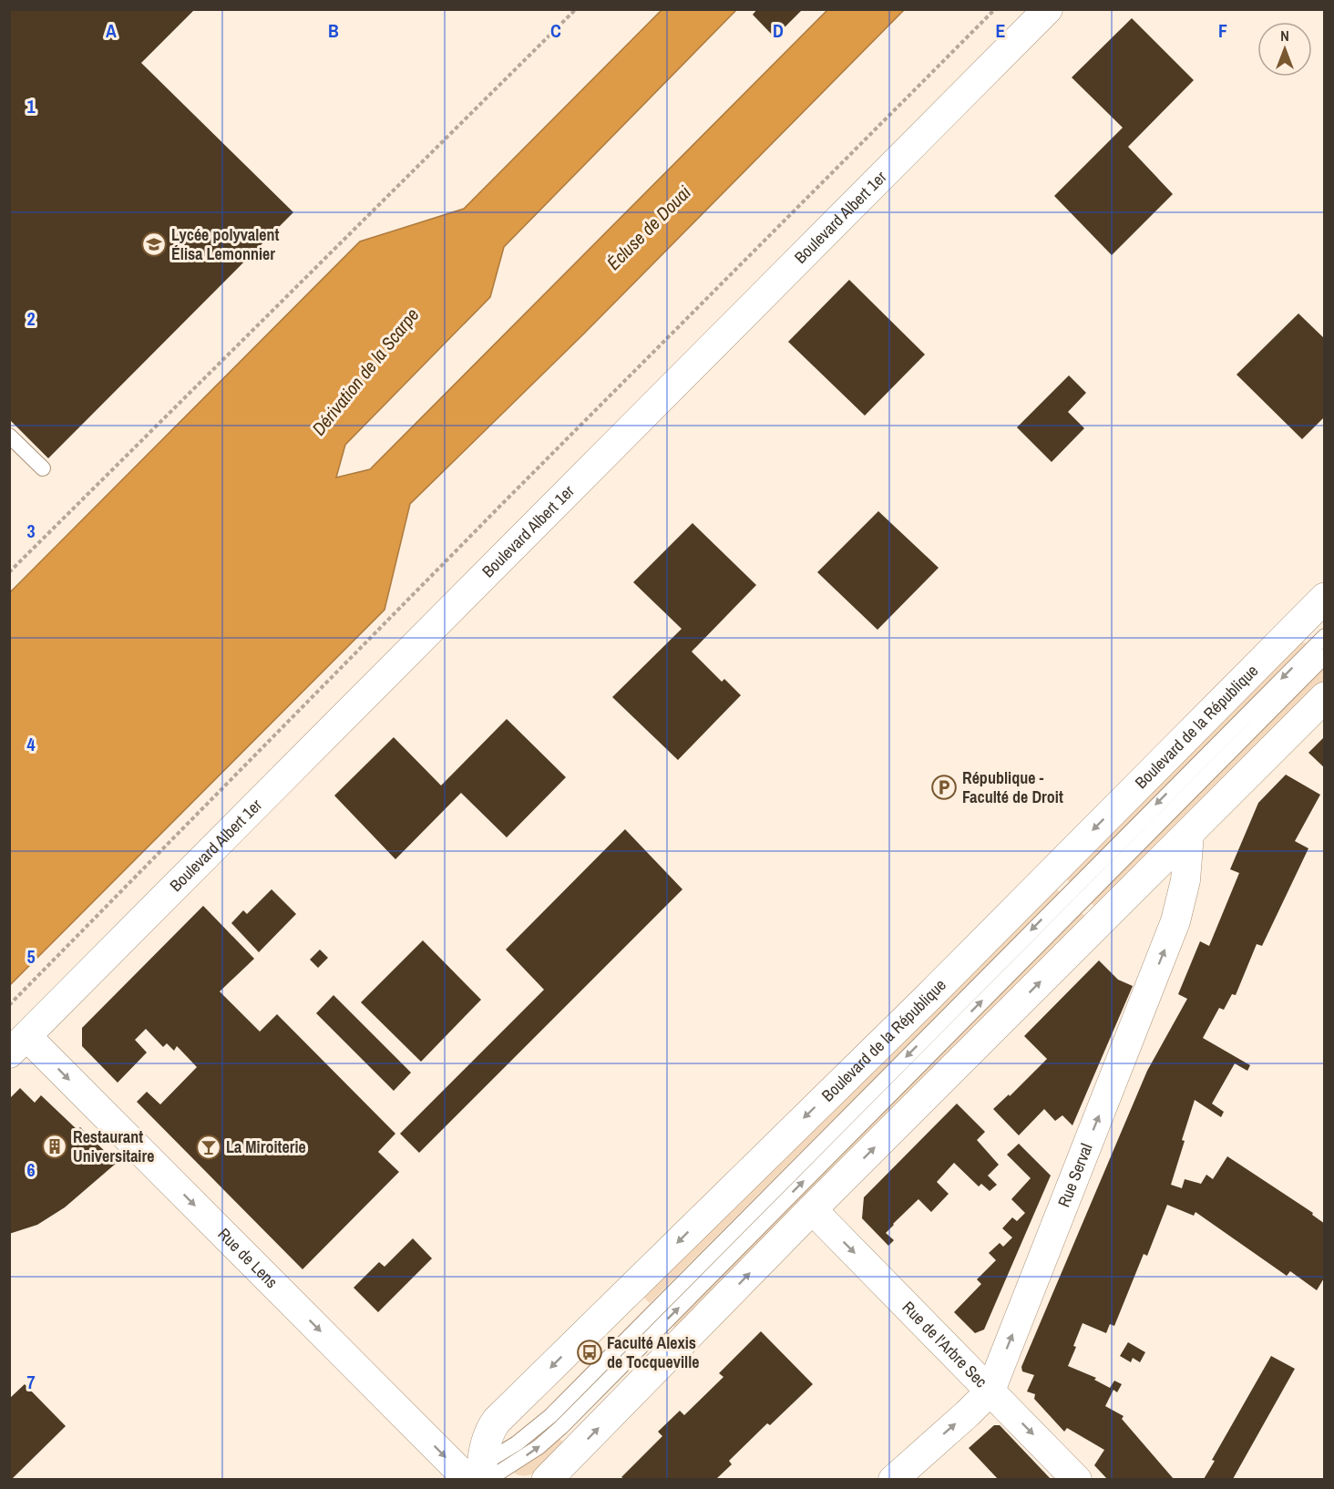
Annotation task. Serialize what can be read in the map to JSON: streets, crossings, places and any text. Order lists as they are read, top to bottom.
{
  "streets": {
    "main road": ["Boulevard de la République"],
    "street": [
      "Boulevard Albert 1er",
      "Rue Serval",
      "Rue de Lens",
      "Rue de l'Arbre Sec"
    ]
  },
  "crossings": [
    ["Boulevard Albert 1er", "Rue de Lens"],
    ["Boulevard de la République", "Rue de Lens"],
    ["Rue Serval", "Rue de l'Arbre Sec"]
  ],
  "one_way": ["Rue Serval", "Rue de Lens", "Rue de l'Arbre Sec"],
  "water": ["Écluse de Douai", "Dérivation de la Scarpe"],
  "places": {
    "school or university": ["Lycée polyvalent Élisa Lemonnier"],
    "parking": ["République - Faculté de Droit"],
    "building": ["Restaurant Universitaire"],
    "bar": ["La Miroiterie"],
    "bus stop": ["Faculté Alexis de Tocqueville"]
  },
  "north": "top",
  "grid": {
    "columns": [
      "A",
      "B",
      "C",
      "D",
      "E",
      "F"
    ],
    "rows": [
      "1",
      "2",
      "3",
      "4",
      "5",
      "6",
      "7"
    ]
  }
}
